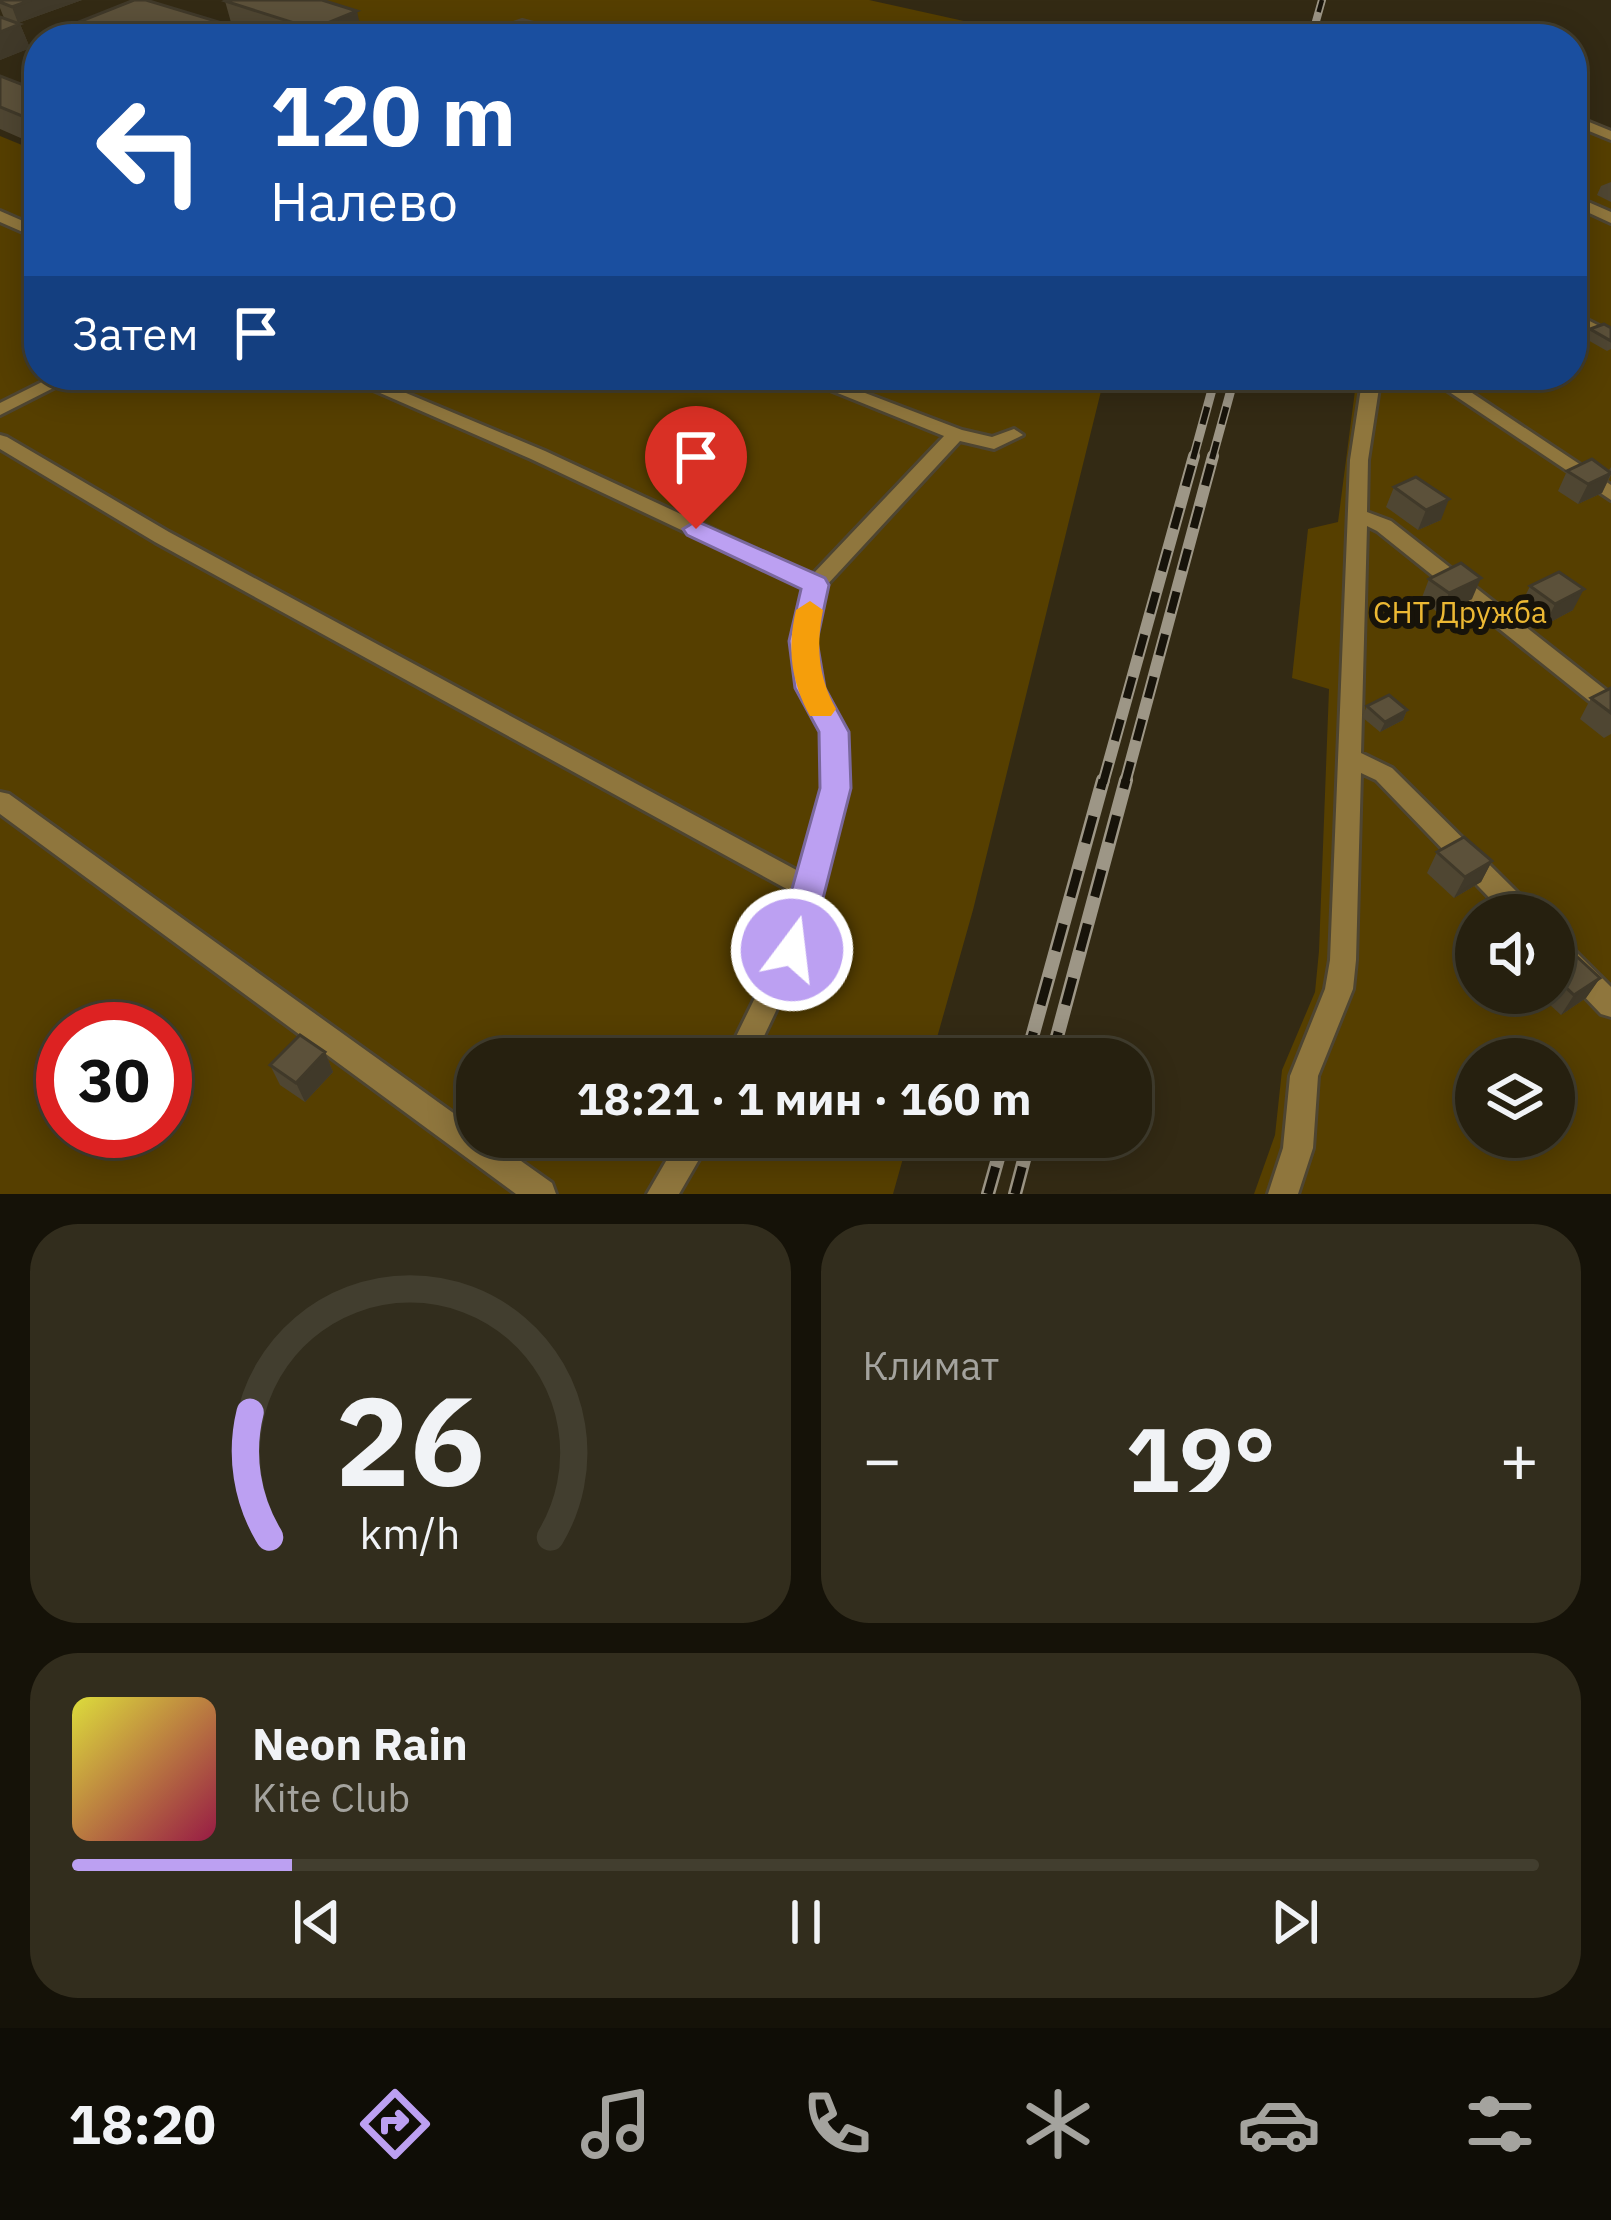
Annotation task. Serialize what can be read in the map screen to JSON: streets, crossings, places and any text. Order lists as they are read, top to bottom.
{
  "parks": ["СНТ Дружба"],
  "page": {
    "turn": ["120 m", "Налево"],
    "then": "Затем",
    "limit": "30",
    "trip": "18:21 · 1 мин · 160 m",
    "tile": "Климат",
    "heat": ["−", "19°", "+"],
    "song": ["Neon Rain", "Kite Club"],
    "tabs": "18:20",
    "gauge": ["26", "km/h"]
  }
}
